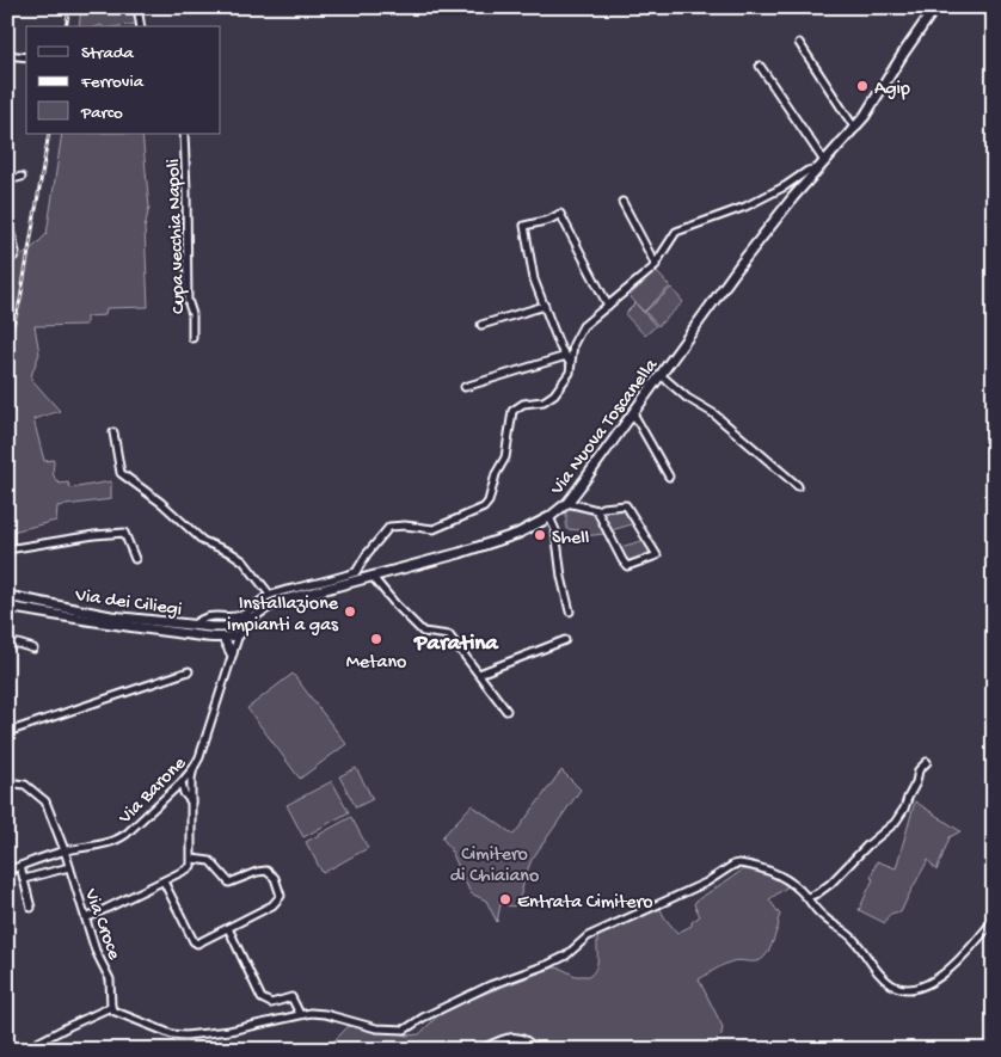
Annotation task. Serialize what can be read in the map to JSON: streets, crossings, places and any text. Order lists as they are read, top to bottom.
{
  "streets": {
    "main road": ["Via Nuova Toscanella", "Via dei Ciliegi"],
    "street": ["Cupa vecchia Napoli", "Via Barone", "Via Croce"]
  },
  "crossings": [
    ["Via Nuova Toscanella", "Via dei Ciliegi"],
    ["Via Nuova Toscanella", "Via Barone"],
    ["Via dei Ciliegi", "Via Barone"],
    ["Via Barone", "Via Croce"]
  ],
  "districts": ["Paratina"],
  "parks": ["Cimitero di Chiaiano"],
  "places": [
    "Agip",
    "Shell",
    "Installazione impianti a gas",
    "Metano",
    "Entrata Cimitero"
  ],
  "legend": ["Strada", "Ferrovia", "Parco"]
}
